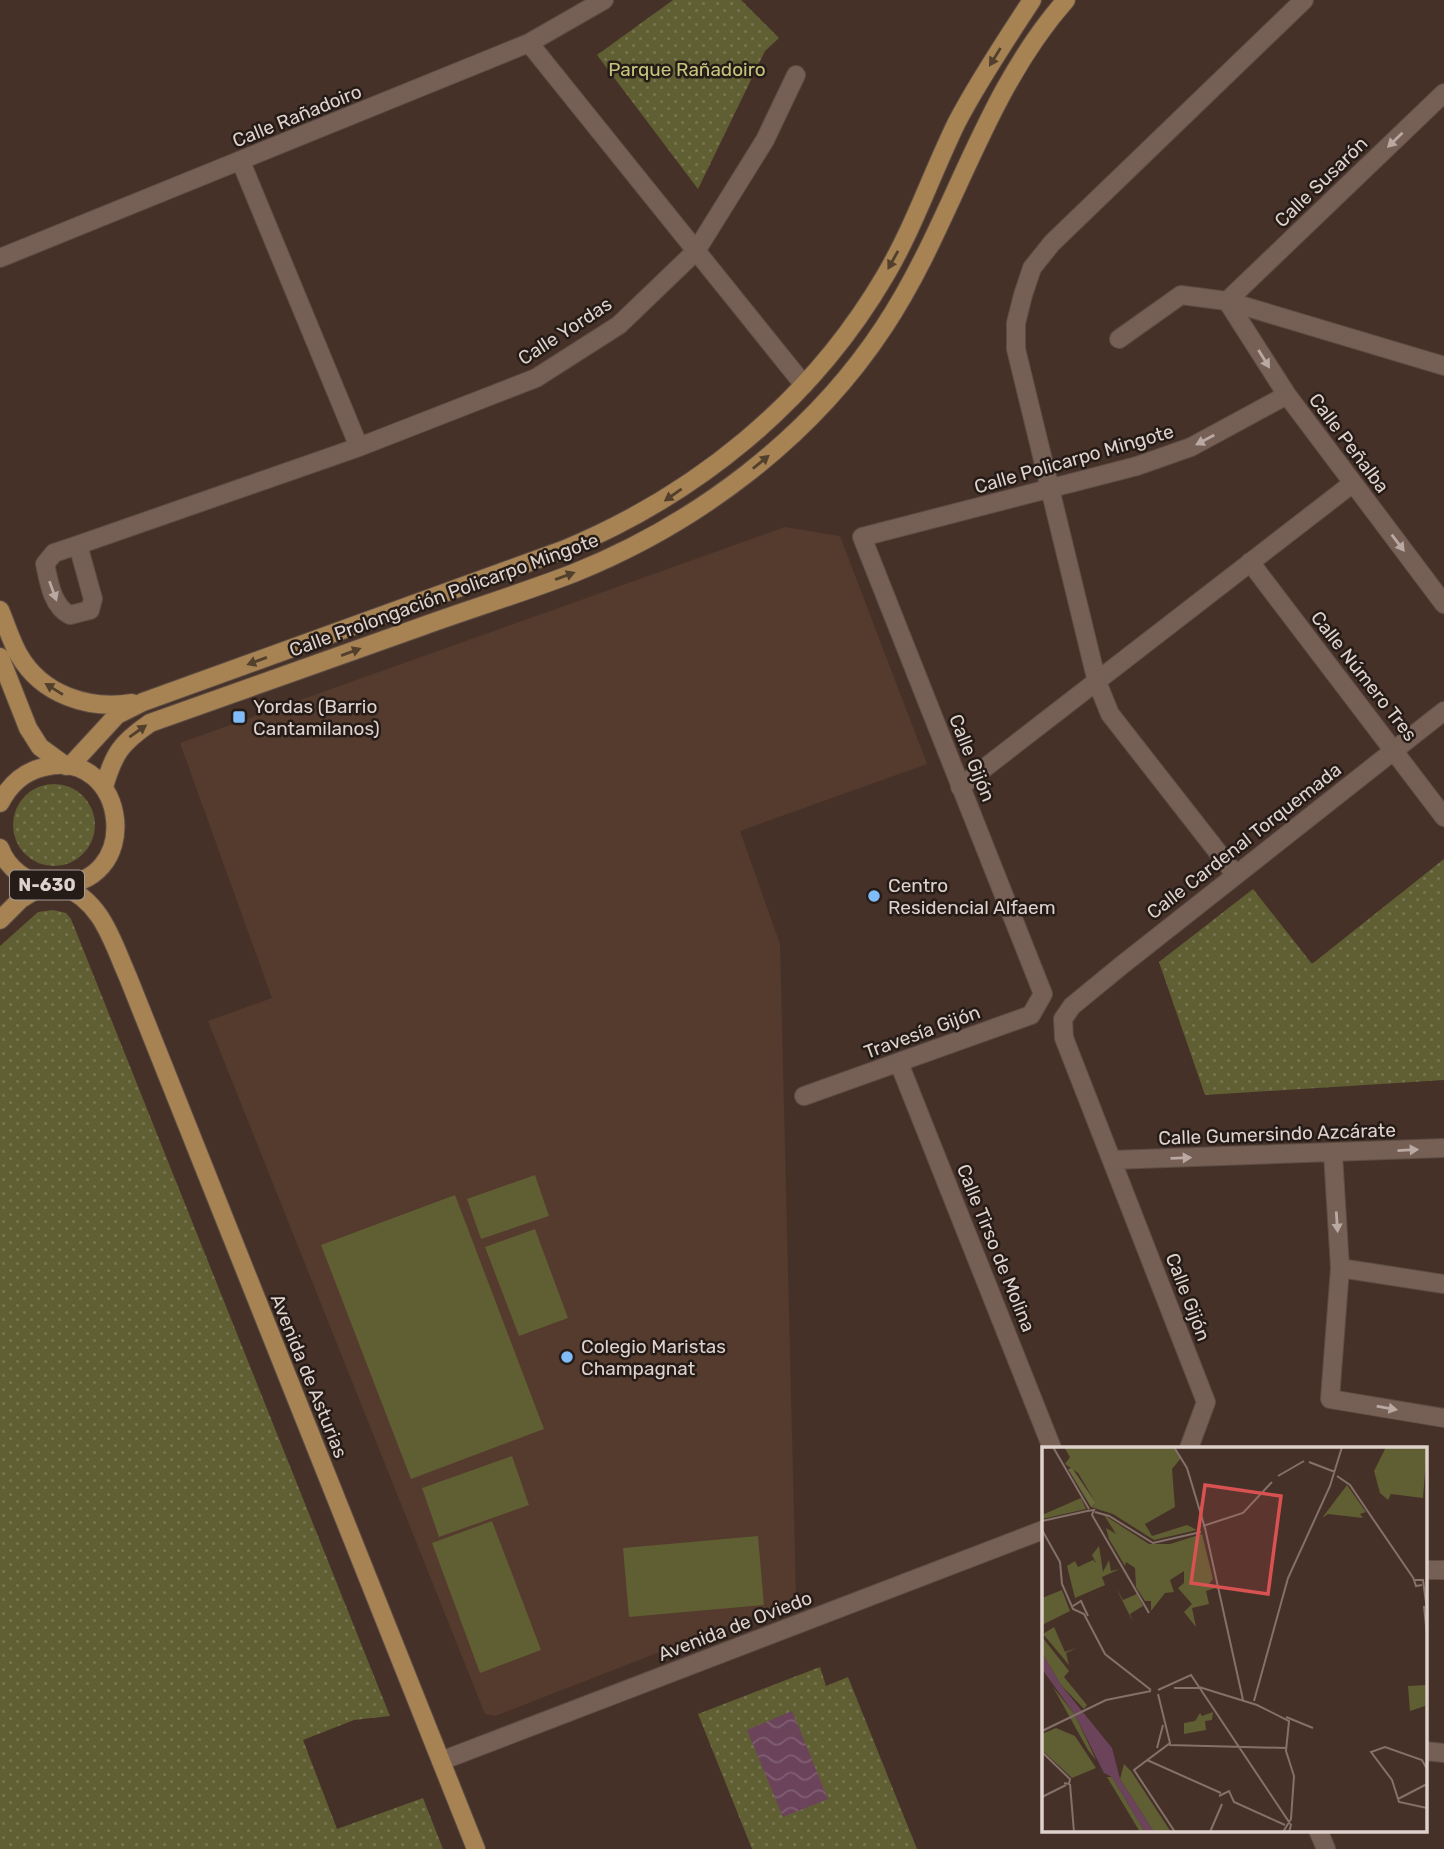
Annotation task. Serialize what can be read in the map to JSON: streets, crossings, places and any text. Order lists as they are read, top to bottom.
{
  "streets": {
    "main road": ["Calle Prolongación Policarpo Mingote", "N-630", "Avenida de Asturias"],
    "street": [
      "Calle Rañadoiro",
      "Calle Susarón",
      "Calle Yordas",
      "Calle Peñalba",
      "Calle Policarpo Mingote",
      "Calle Número Tres",
      "Calle Gijón",
      "Calle Cardenal Torquemada",
      "Travesía Gijón",
      "Calle Gumersindo Azcárate",
      "Calle Tirso de Molina",
      "Avenida de Oviedo"
    ]
  },
  "crossings": [
    ["Calle Susarón", "Calle Peñalba"],
    ["Calle Peñalba", "Calle Policarpo Mingote"],
    ["Calle Policarpo Mingote", "Calle Gijón"],
    ["Calle Prolongación Policarpo Mingote", "N-630"],
    ["Calle Número Tres", "Calle Cardenal Torquemada"],
    ["Calle Gijón", "Calle Cardenal Torquemada"],
    ["Calle Gijón", "Travesía Gijón"],
    ["Calle Gijón", "Calle Gumersindo Azcárate"],
    ["N-630", "Avenida de Asturias"],
    ["Travesía Gijón", "Calle Tirso de Molina"],
    ["Avenida de Asturias", "Avenida de Oviedo"]
  ],
  "one_way": ["Calle Susarón", "Calle Peñalba"],
  "parks": ["Parque Rañadoiro"],
  "places": {
    "transit": ["Yordas (Barrio Cantamilanos)"],
    "other": ["Centro Residencial Alfaem", "Colegio Maristas Champagnat"]
  }
}
